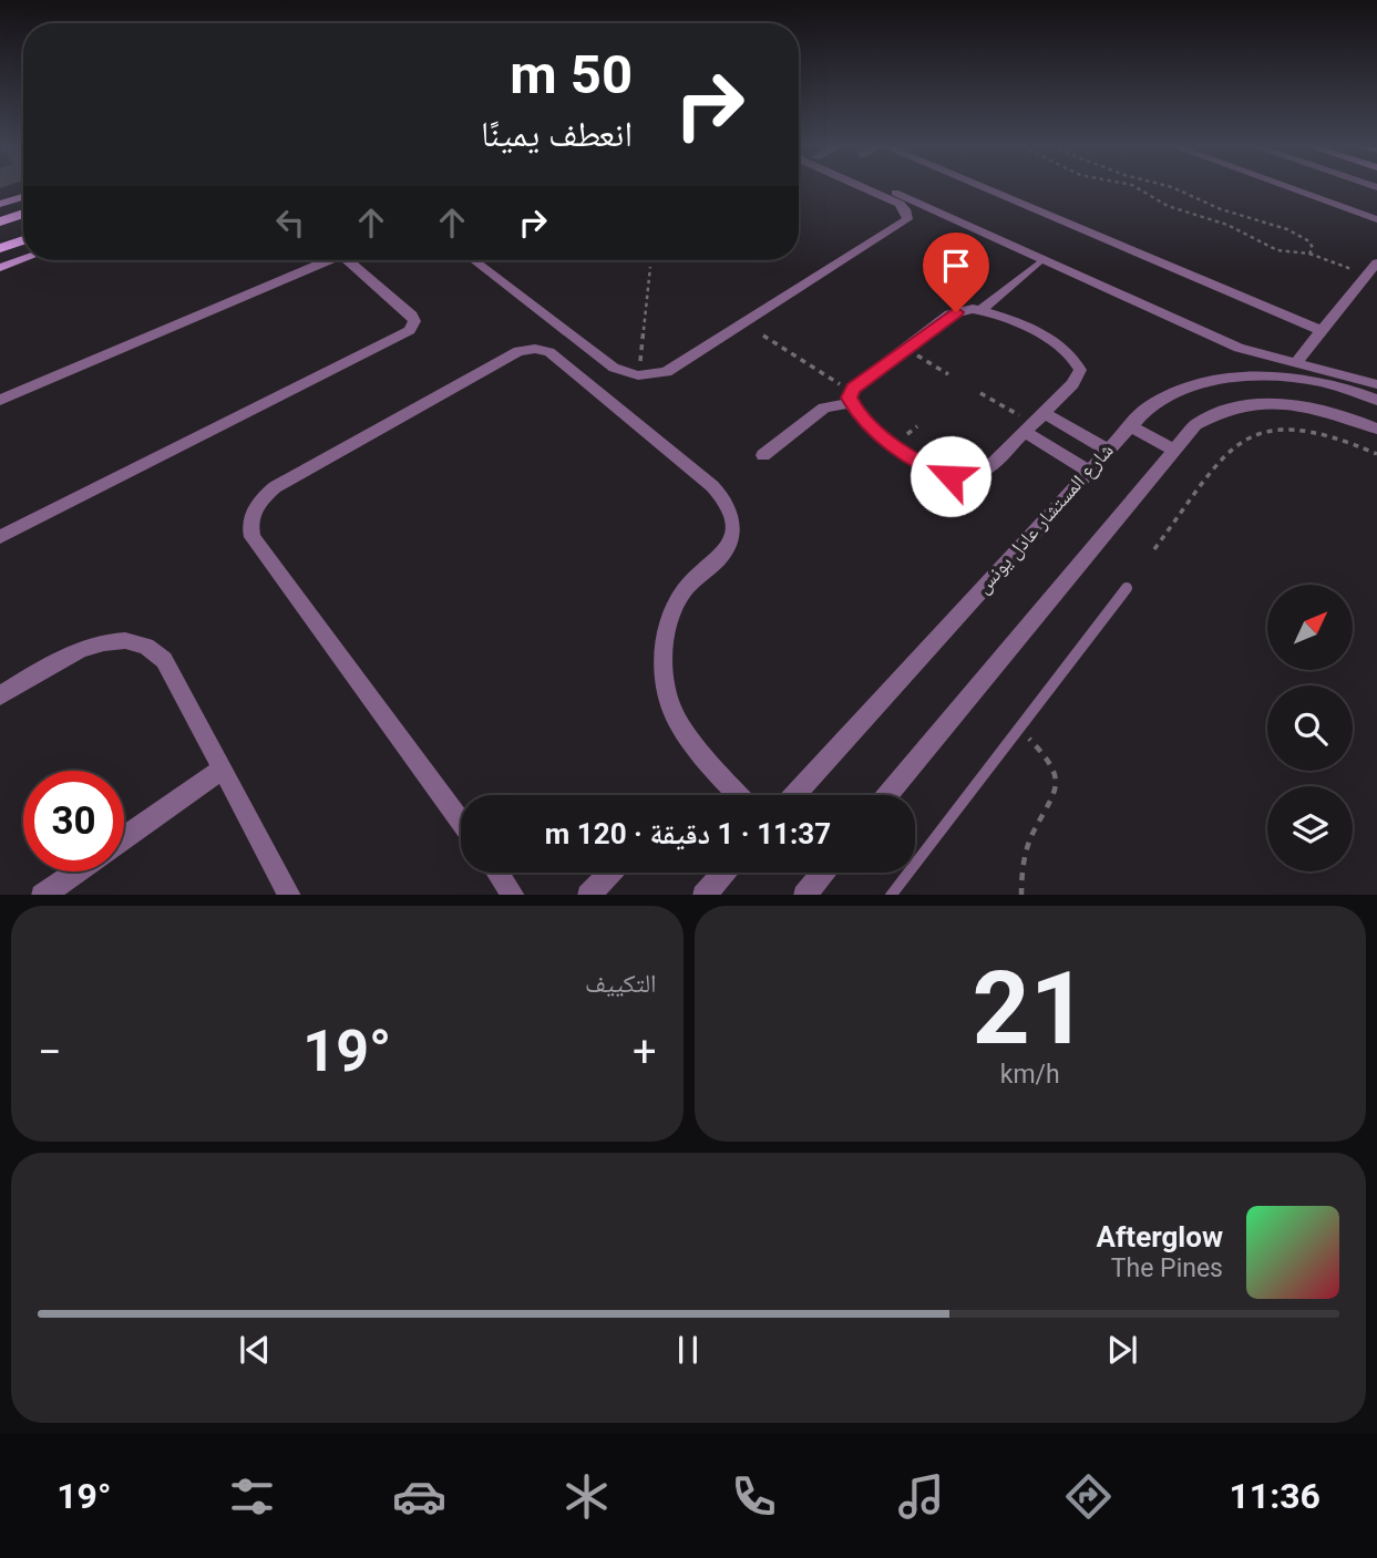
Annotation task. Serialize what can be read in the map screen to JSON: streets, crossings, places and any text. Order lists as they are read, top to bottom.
{
  "streets": {
    "street": ["شارع المستشار عادل يونس"]
  },
  "north": "top right",
  "page": {
    "turn": ["50 m", "انعطف يمينًا"],
    "limit": "30",
    "trip": "11:37 · 1 دقيقة · 120 m",
    "tile": [
      ["21", "km/h"],
      "التكييف"
    ],
    "heat": ["−", "19°", "+"],
    "song": ["Afterglow", "The Pines"],
    "tabs": ["11:36", "19°"]
  }
}
